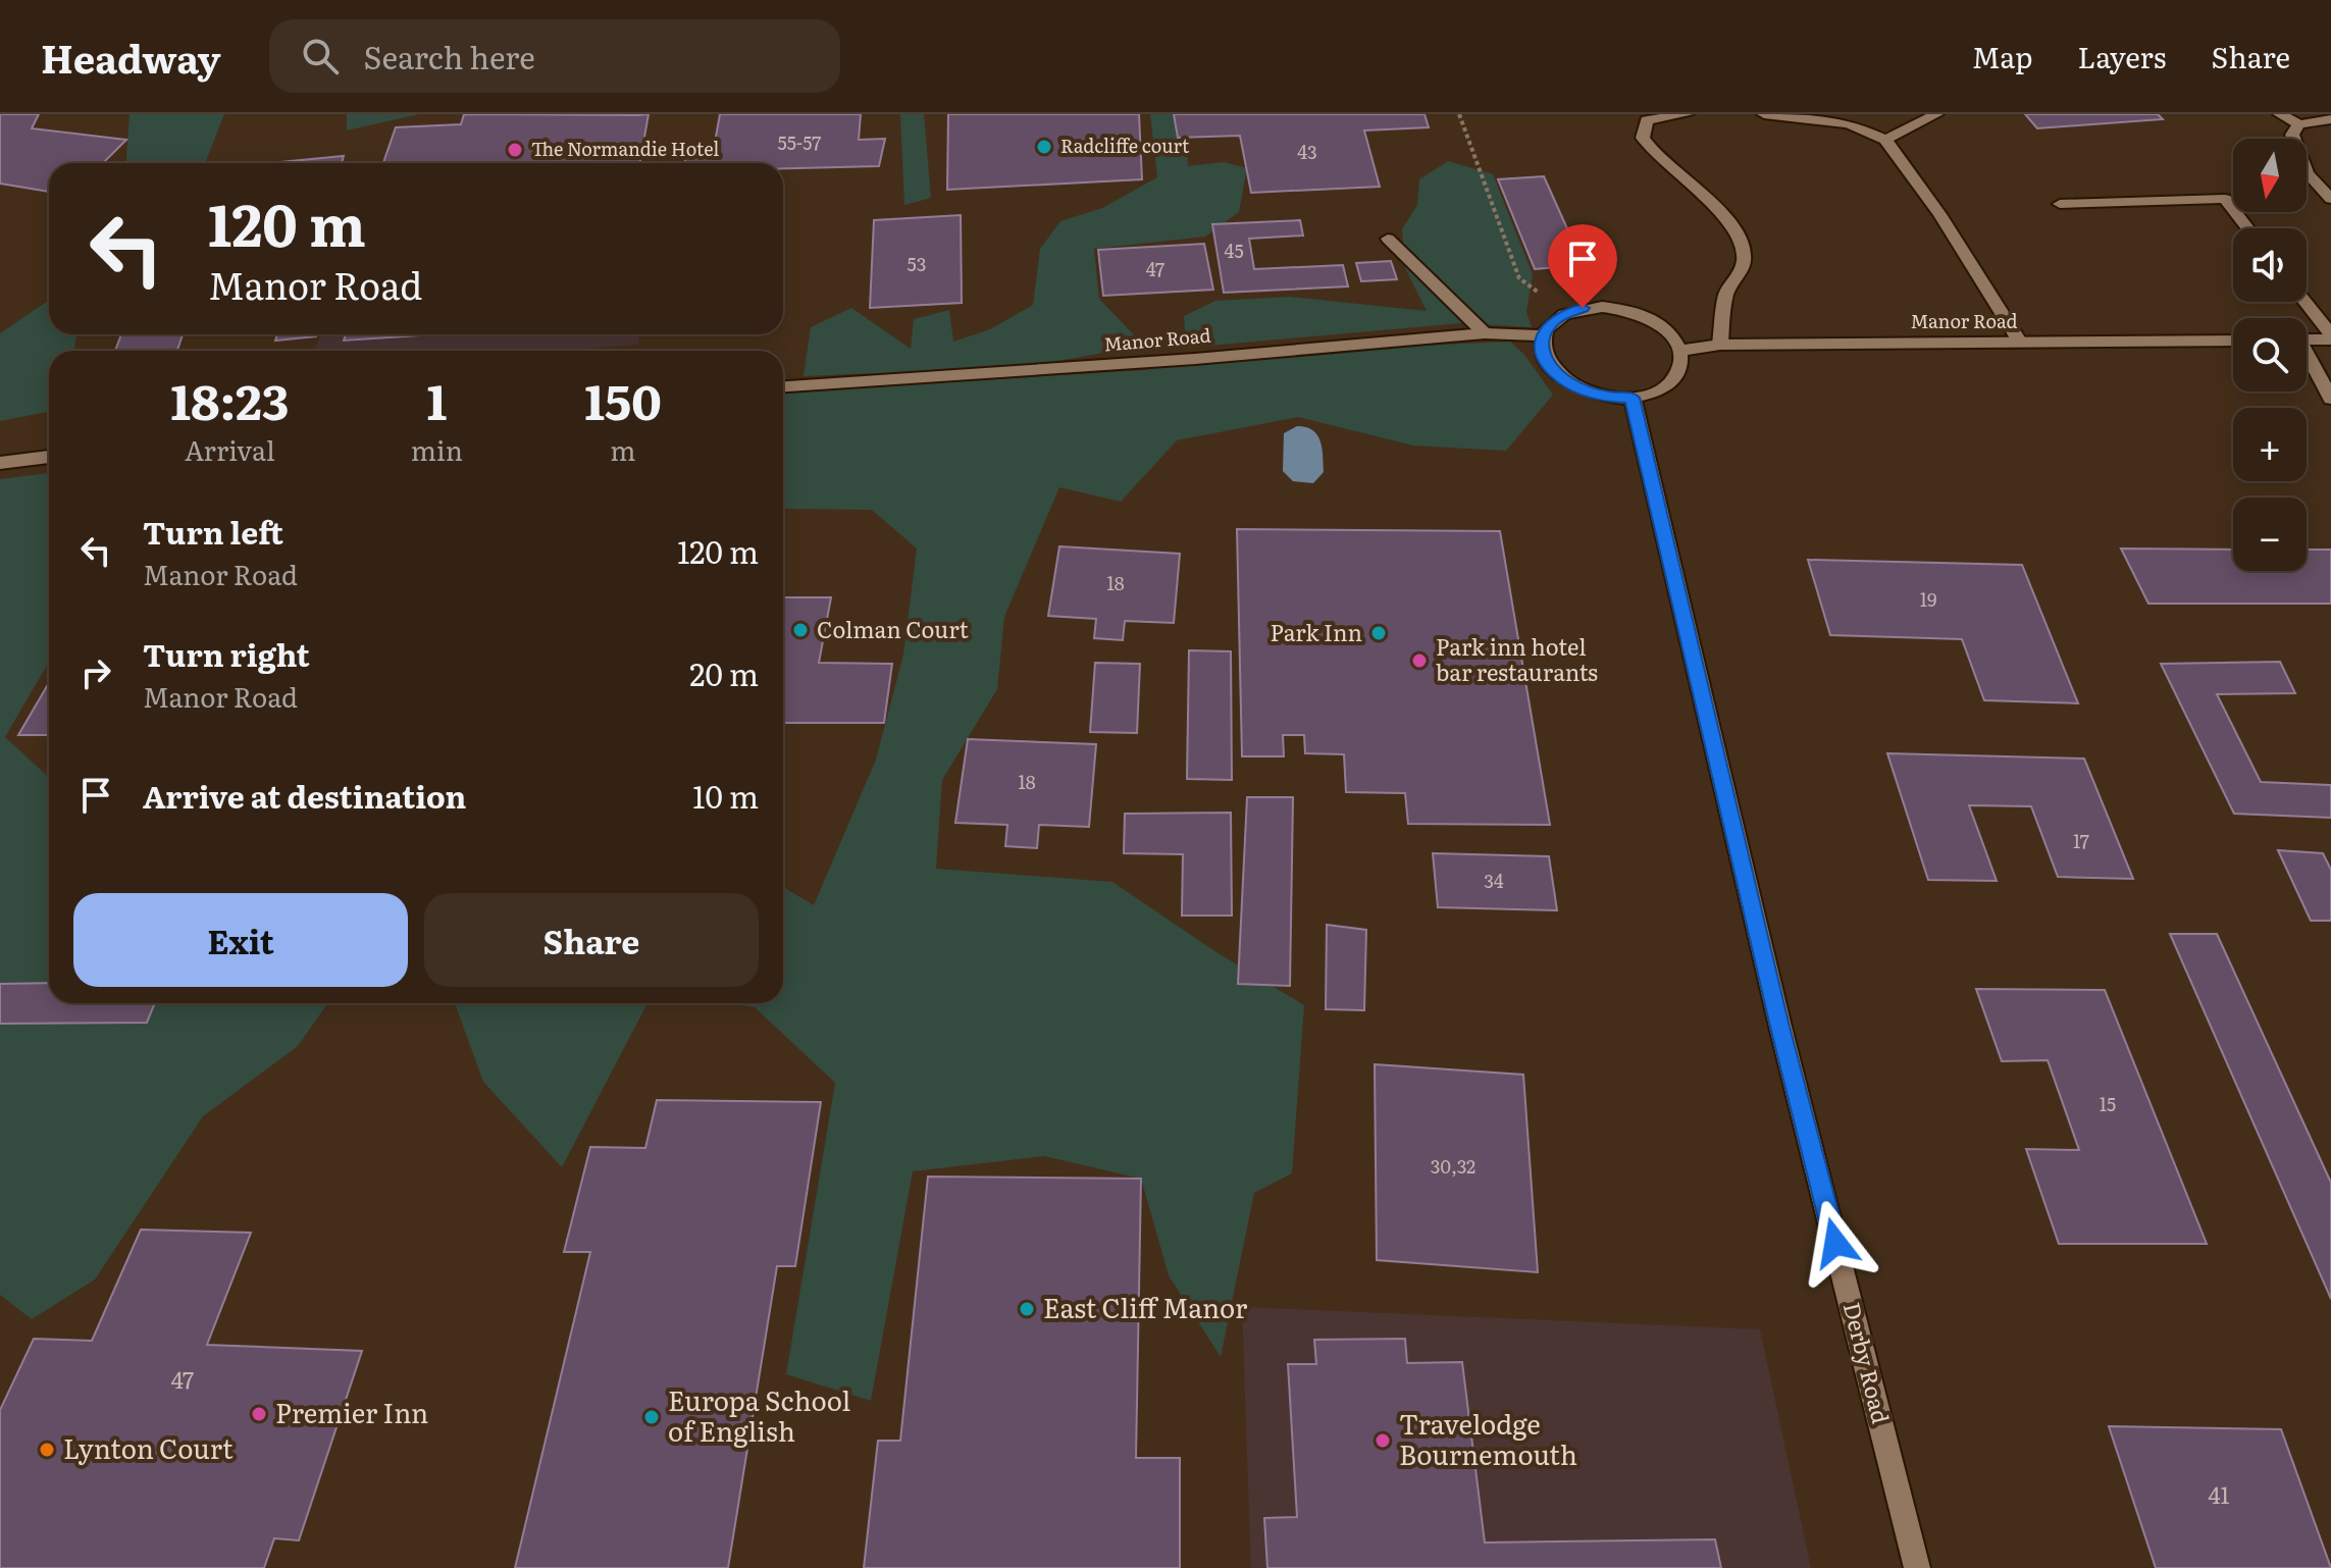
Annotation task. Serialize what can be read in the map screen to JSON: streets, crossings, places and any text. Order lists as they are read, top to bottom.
{
  "streets": {
    "street": ["Manor Road", "Derby Road"]
  },
  "crossings": [
    ["Manor Road", "Derby Road"]
  ],
  "places": [
    "Radcliffe court",
    "The Normandie Hotel",
    "Colman Court",
    "Park Inn",
    "Park inn hotel bar restaurants",
    "East Cliff Manor",
    "Premier Inn",
    "Europa School of English",
    "Travelodge Bournemouth",
    "Lynton Court"
  ],
  "house_numbers": [
    "55-57",
    "43",
    "45",
    "53",
    "47",
    "18",
    "19",
    "18",
    "17",
    "34",
    "15",
    "30,32",
    "47",
    "41"
  ],
  "north": "bottom",
  "page": {
    "header": "Headway",
    "search": "Search here",
    "nav": ["Map", "Layers", "Share"],
    "map_buttons": ["+", "−"],
    "turn": ["120 m", "Manor Road"],
    "eta": [
      "18:23",
      "Arrival",
      "1",
      "min",
      "150",
      "m"
    ],
    "list": [
      {
        "name": "Turn left",
        "note": "Manor Road",
        "value": "120 m"
      },
      {
        "name": "Turn right",
        "note": "Manor Road",
        "value": "20 m"
      },
      {
        "name": "Arrive at destination",
        "value": "10 m"
      }
    ],
    "buttons": ["Exit", "Share"]
  }
}
